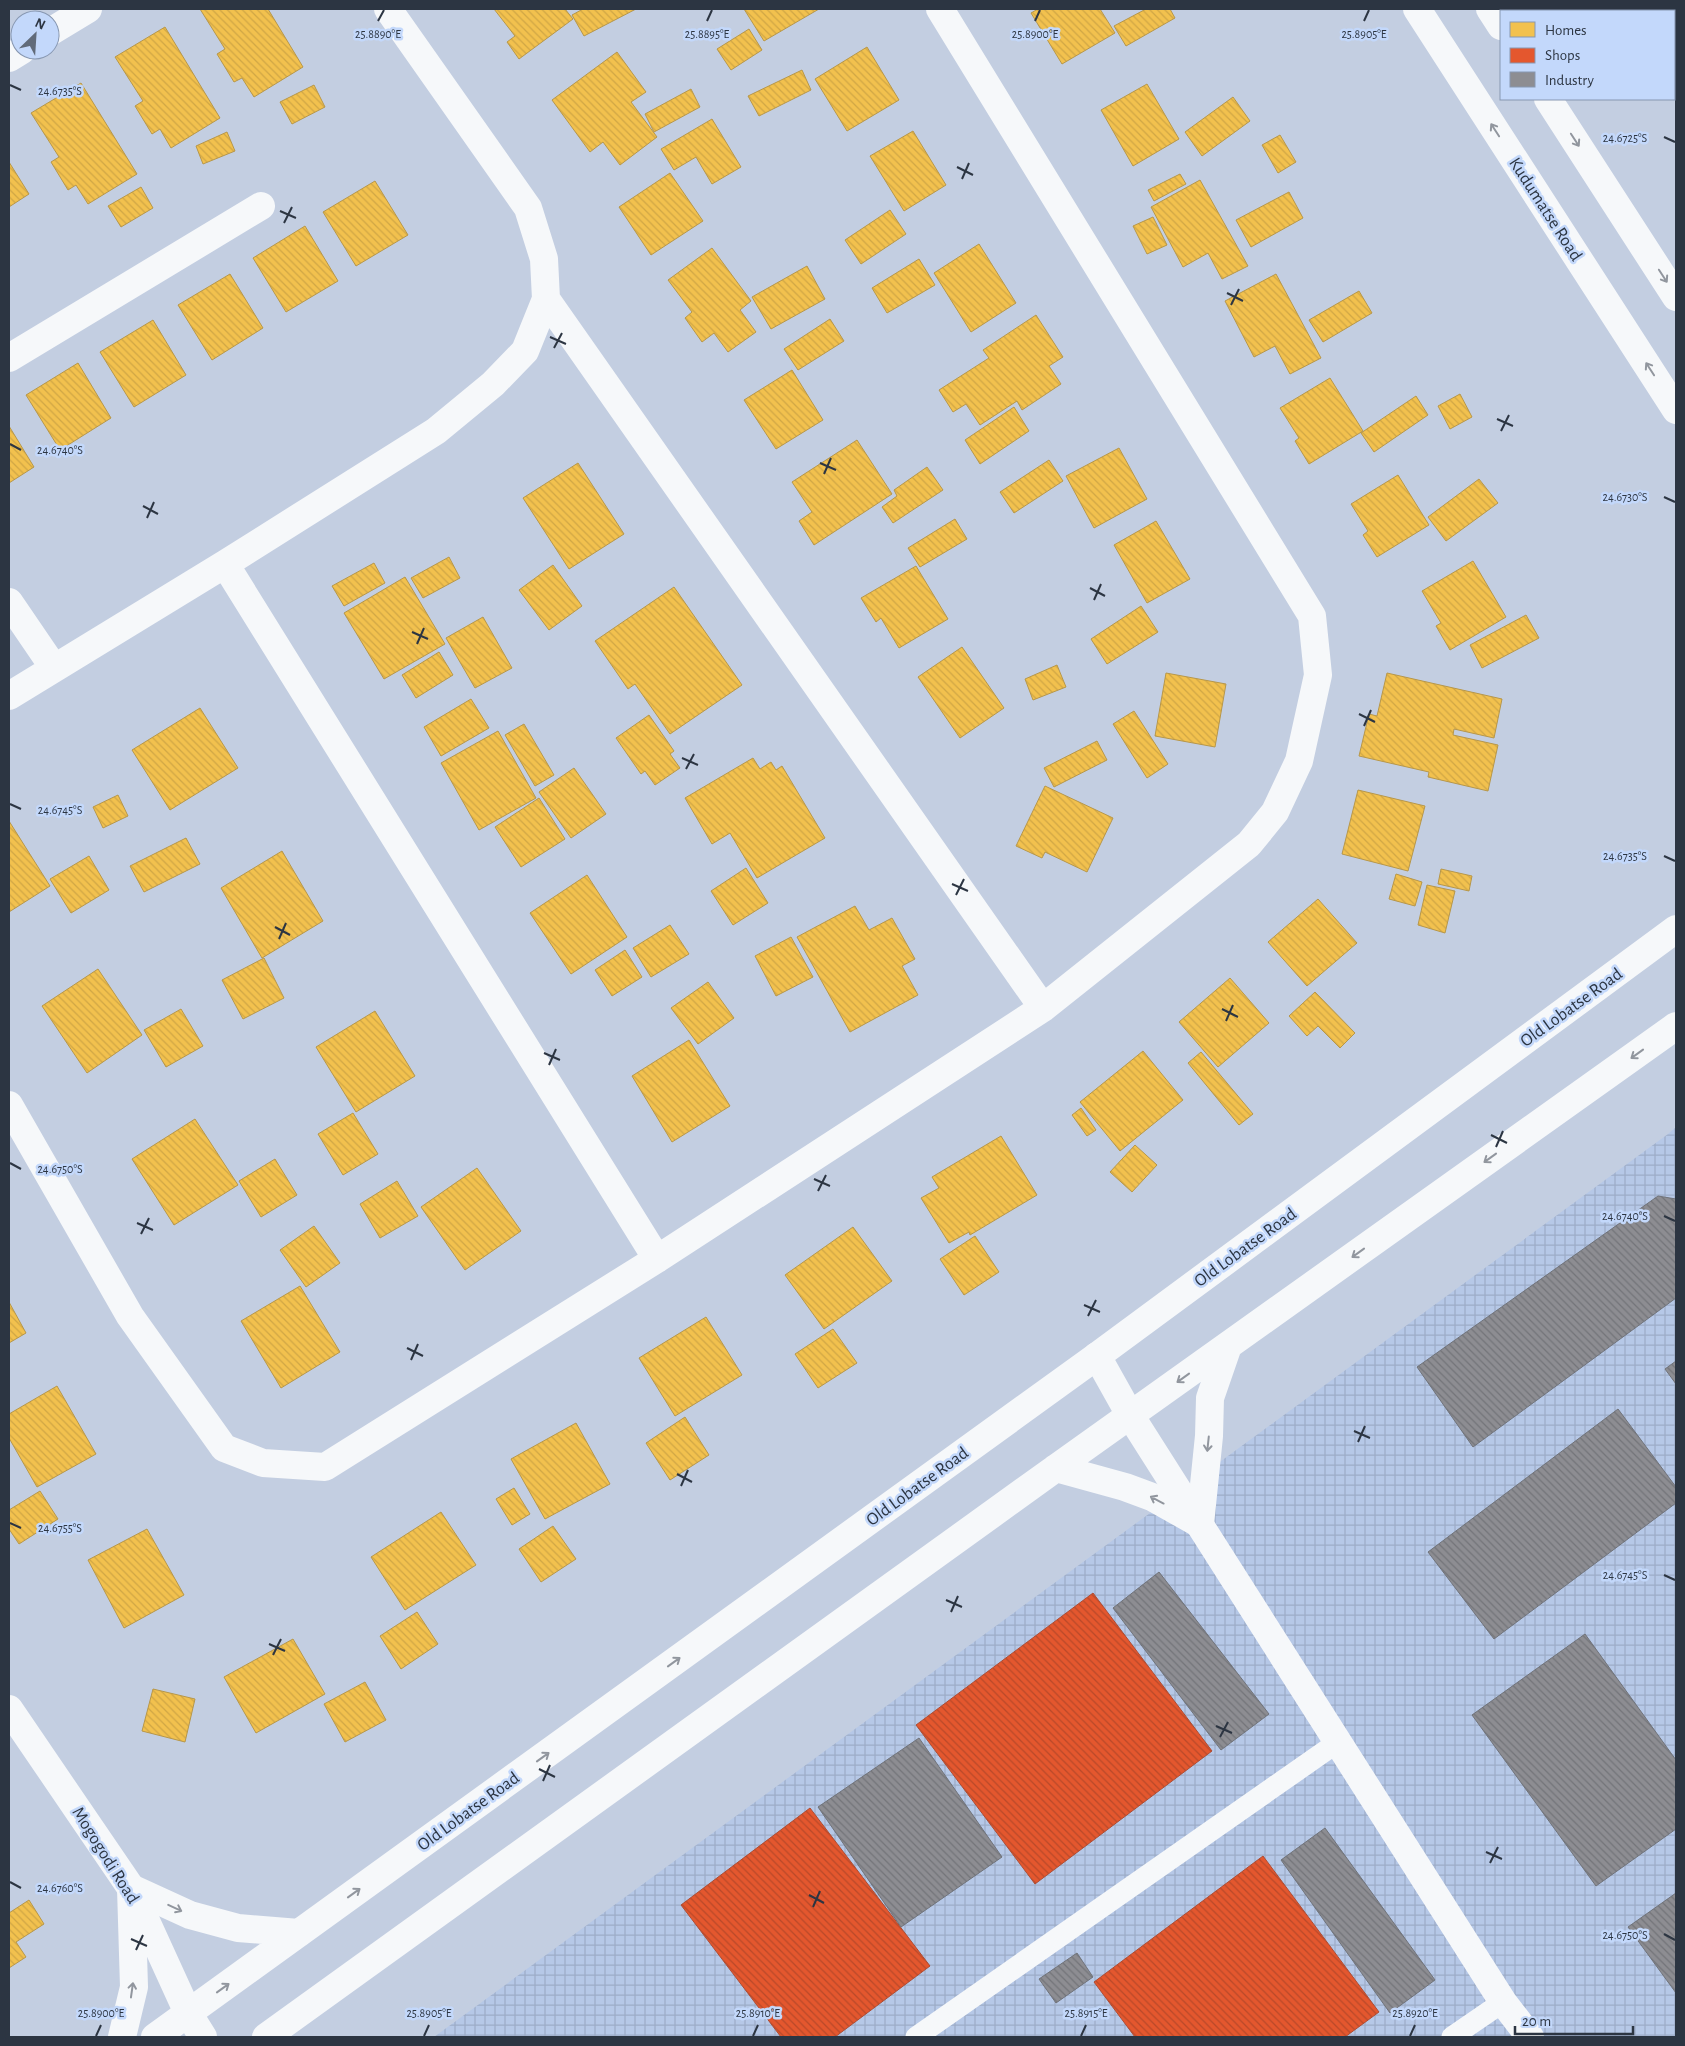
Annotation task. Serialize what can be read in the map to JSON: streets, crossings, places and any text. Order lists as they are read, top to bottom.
{
  "streets": {
    "street": ["Kudumatse Road", "Old Lobatse Road", "Mogogodi Road"]
  },
  "crossings": [
    ["Old Lobatse Road", "Mogogodi Road"]
  ],
  "legend": ["Homes", "Shops", "Industry"],
  "scale_bar": "20 m",
  "north": "top right",
  "coordinates": [
    "25.8890°E",
    "25.8895°E",
    "25.8900°E",
    "25.8905°E",
    "24.6735°S",
    "24.6725°S",
    "24.6740°S",
    "24.6730°S",
    "24.6745°S",
    "24.6750°S",
    "24.6755°S",
    "24.6760°S",
    "25.8910°E",
    "25.8915°E",
    "25.8920°E"
  ]
}
